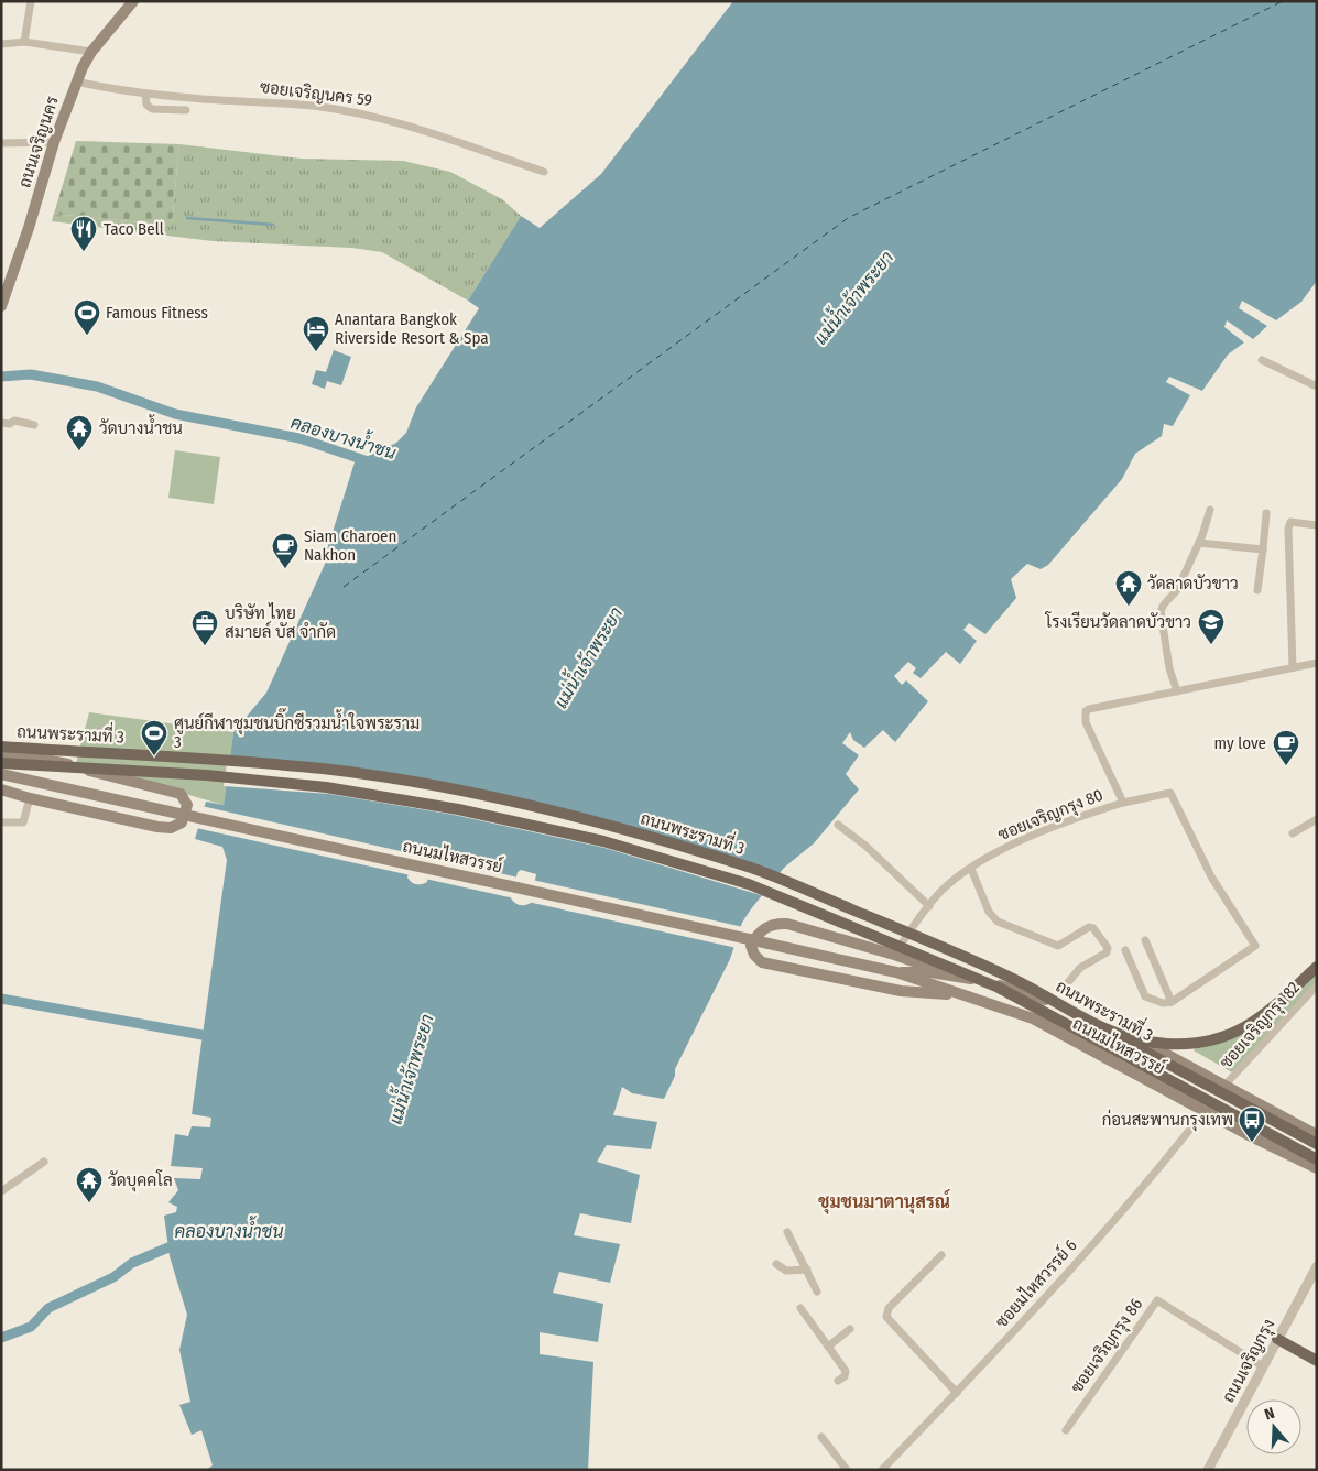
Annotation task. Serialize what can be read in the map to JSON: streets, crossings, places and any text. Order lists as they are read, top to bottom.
{
  "streets": {
    "main road": ["ถนนเจริญนคร", "ถนนพระรามที่ 3", "ถนนมไหสวรรย์"],
    "street": [
      "ซอยเจริญนคร 59",
      "ซอยเจริญกรุง 80",
      "ซอยเจริญกรุง 82",
      "ซอยมไหสวรรย์ 6",
      "ซอยเจริญกรุง 86",
      "ถนนเจริญกรุง"
    ]
  },
  "crossings": [
    ["ซอยเจริญนคร 59", "ถนนเจริญนคร"],
    ["ถนนมไหสวรรย์", "ซอยเจริญกรุง 82"],
    ["ถนนมไหสวรรย์", "ซอยมไหสวรรย์ 6"],
    ["ซอยเจริญกรุง 86", "ถนนเจริญกรุง"]
  ],
  "districts": ["ชุมชนมาตานุสรณ์"],
  "water": ["แม่น้ำเจ้าพระยา", "คลองบางน้ำชน"],
  "places": {
    "restaurant": ["Taco Bell"],
    "sports": ["Famous Fitness", "ศูนย์กีฬาชุมชนบิ๊กซีรวมน้ำใจพระราม 3"],
    "hotel": ["Anantara Bangkok Riverside Resort & Spa"],
    "temple": ["วัดบางน้ำชน", "วัดลาดบัวขาว", "วัดบุคคโล"],
    "cafe": ["Siam Charoen Nakhon", "my love"],
    "school or university": ["โรงเรียนวัดลาดบัวขาว"],
    "office": ["บริษัท ไทย สมายล์ บัส จำกัด"],
    "bus stop": ["ก่อนสะพานกรุงเทพ"]
  },
  "north": "top"
}
